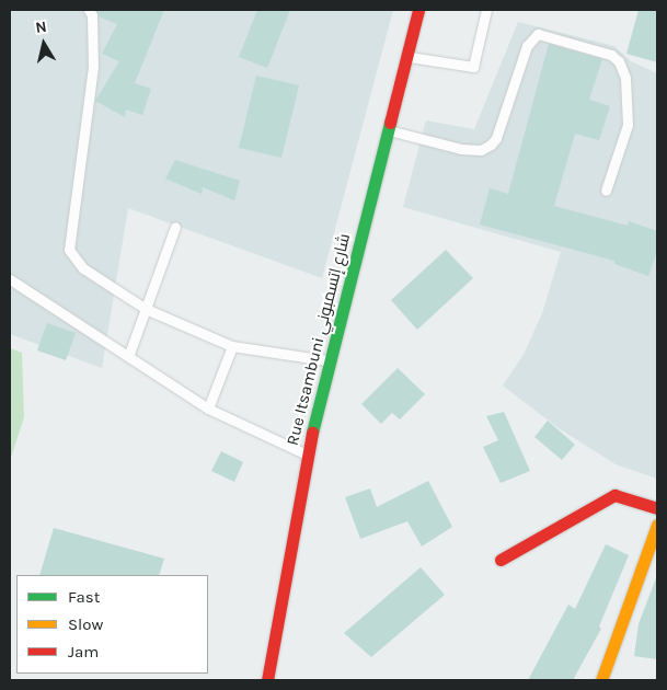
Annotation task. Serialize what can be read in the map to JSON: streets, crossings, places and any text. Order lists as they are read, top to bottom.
{
  "streets": {
    "main road": ["Rue Itsambuni شارع إتسمبوني"]
  },
  "legend": ["Fast", "Slow", "Jam"],
  "north": "top"
}
